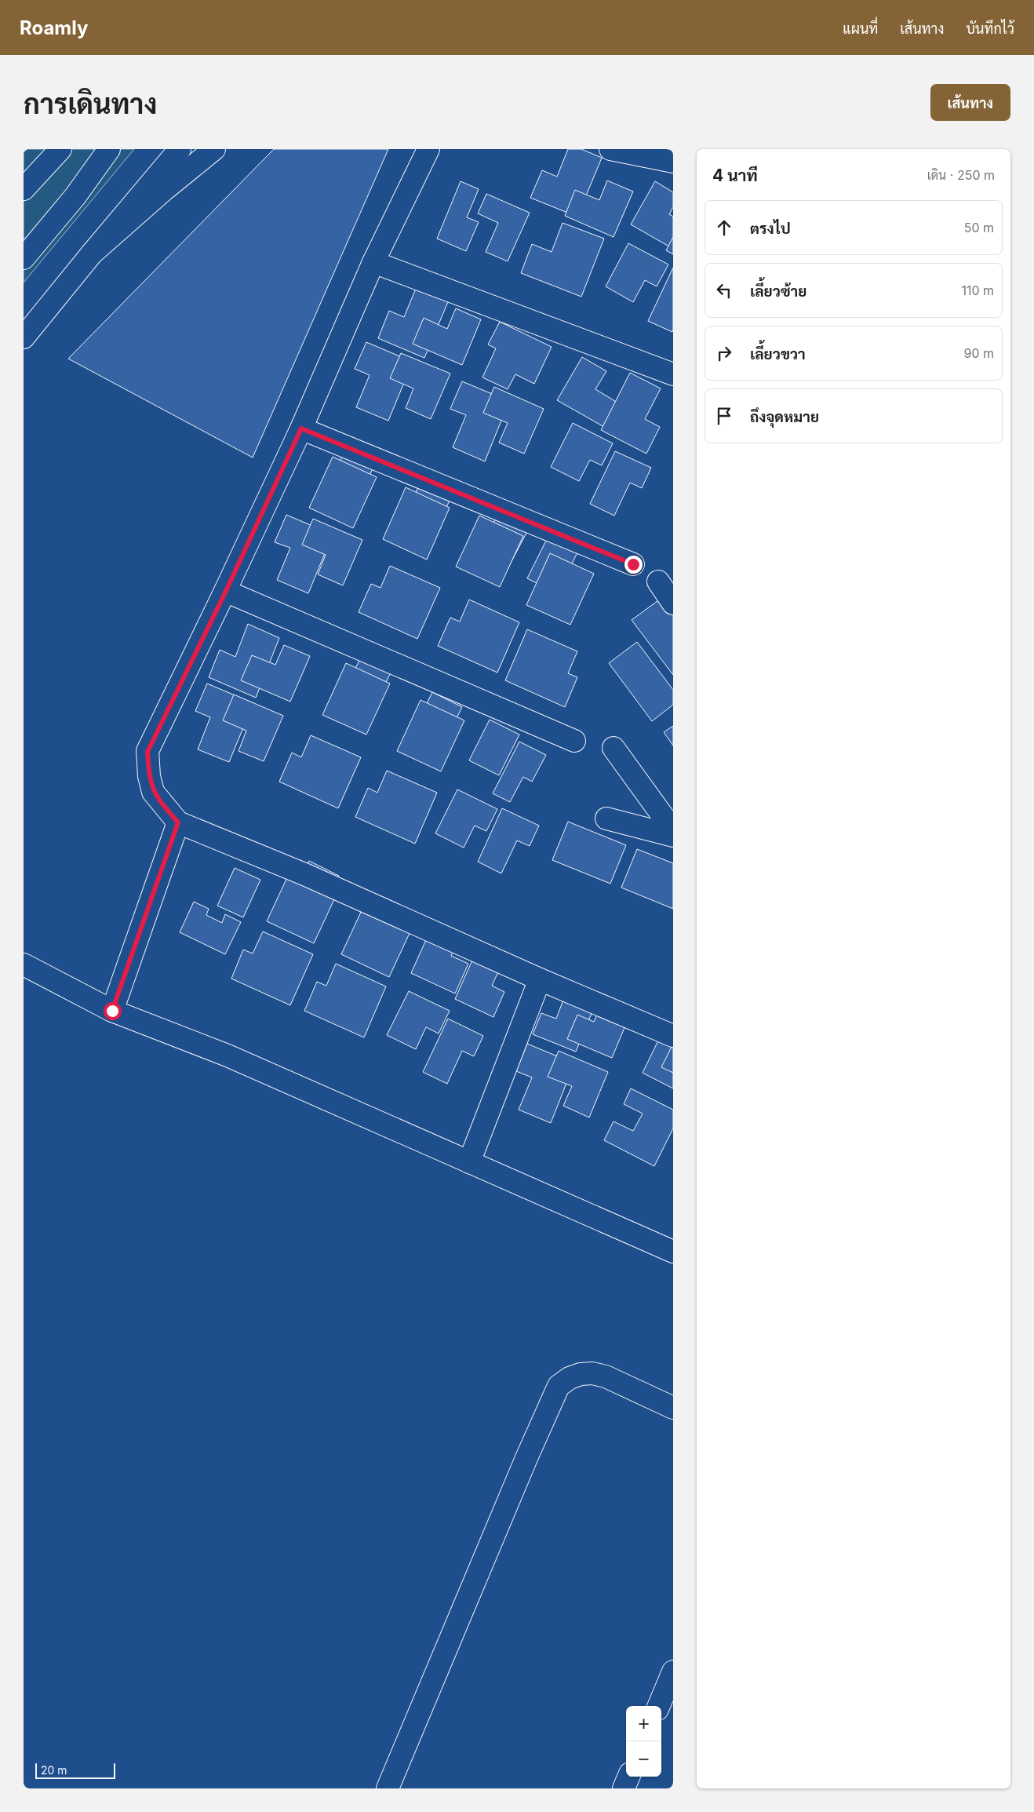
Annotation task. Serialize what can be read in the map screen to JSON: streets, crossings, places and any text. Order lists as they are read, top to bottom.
{
  "scale_bar": "20 m",
  "page": {
    "header": "Roamly",
    "nav": ["แผนที่", "เส้นทาง", "บันทึกไว้"],
    "buttons": "เส้นทาง",
    "title": "การเดินทาง",
    "heading": ["4 นาที", "เดิน · 250 m"],
    "list": [
      ["ตรงไป", "50 m"],
      ["เลี้ยวซ้าย", "110 m"],
      ["เลี้ยวขวา", "90 m"],
      "ถึงจุดหมาย"
    ],
    "map_buttons": ["+", "−"],
    "scale": "20 m"
  }
}
